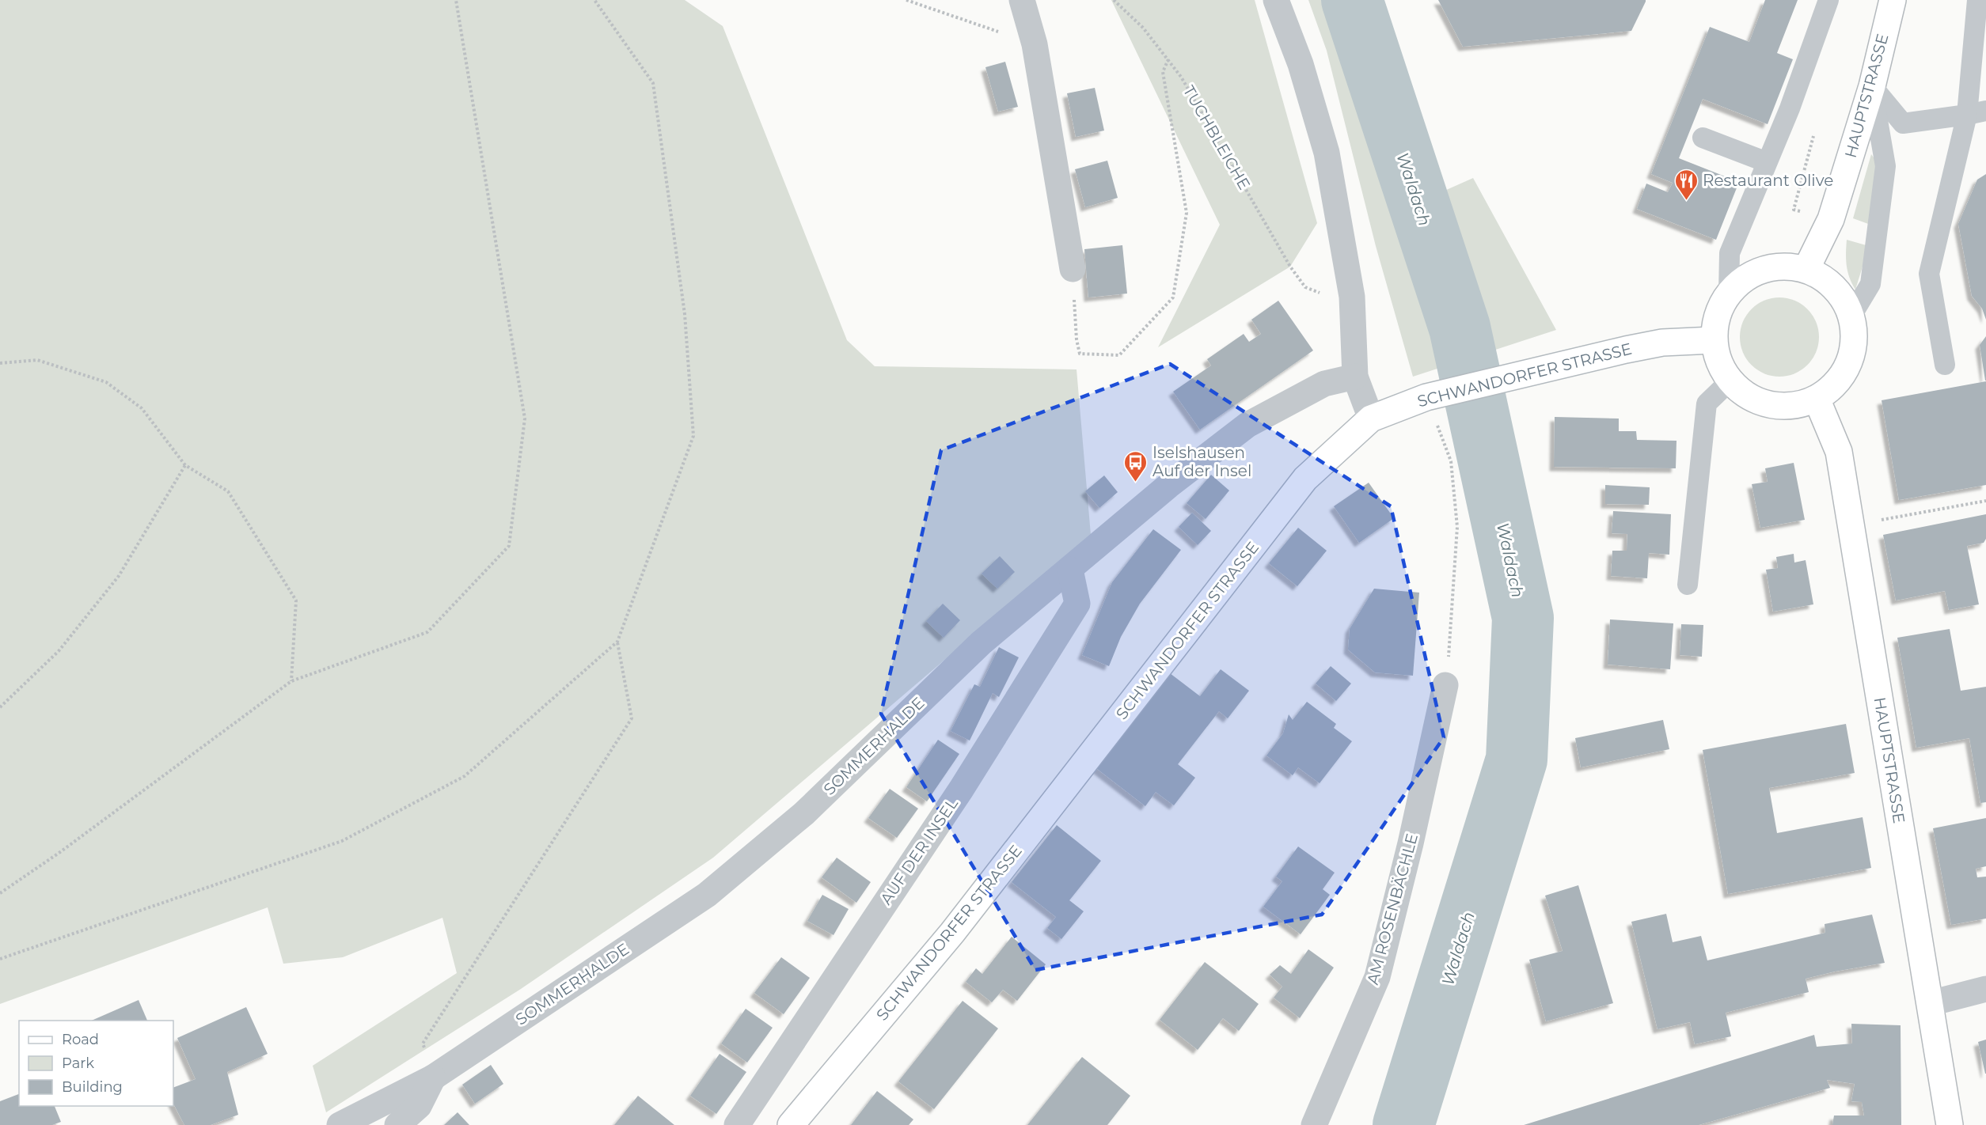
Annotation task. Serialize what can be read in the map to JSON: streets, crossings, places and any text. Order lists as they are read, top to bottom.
{
  "streets": {
    "main road": ["HAUPTSTRASSE", "SCHWANDORFER STRASSE"],
    "street": ["SOMMERHALDE", "AUF DER INSEL", "AM ROSENBÄCHLE"],
    "path": ["TUCHBLEICHE"]
  },
  "crossings": [
    ["HAUPTSTRASSE", "SCHWANDORFER STRASSE"],
    ["SOMMERHALDE", "AUF DER INSEL"]
  ],
  "water": ["Waldach"],
  "places": {
    "restaurant": ["Restaurant Olive"],
    "bus stop": ["Iselshausen Auf der Insel"]
  },
  "legend": ["Road", "Park", "Building"]
}
